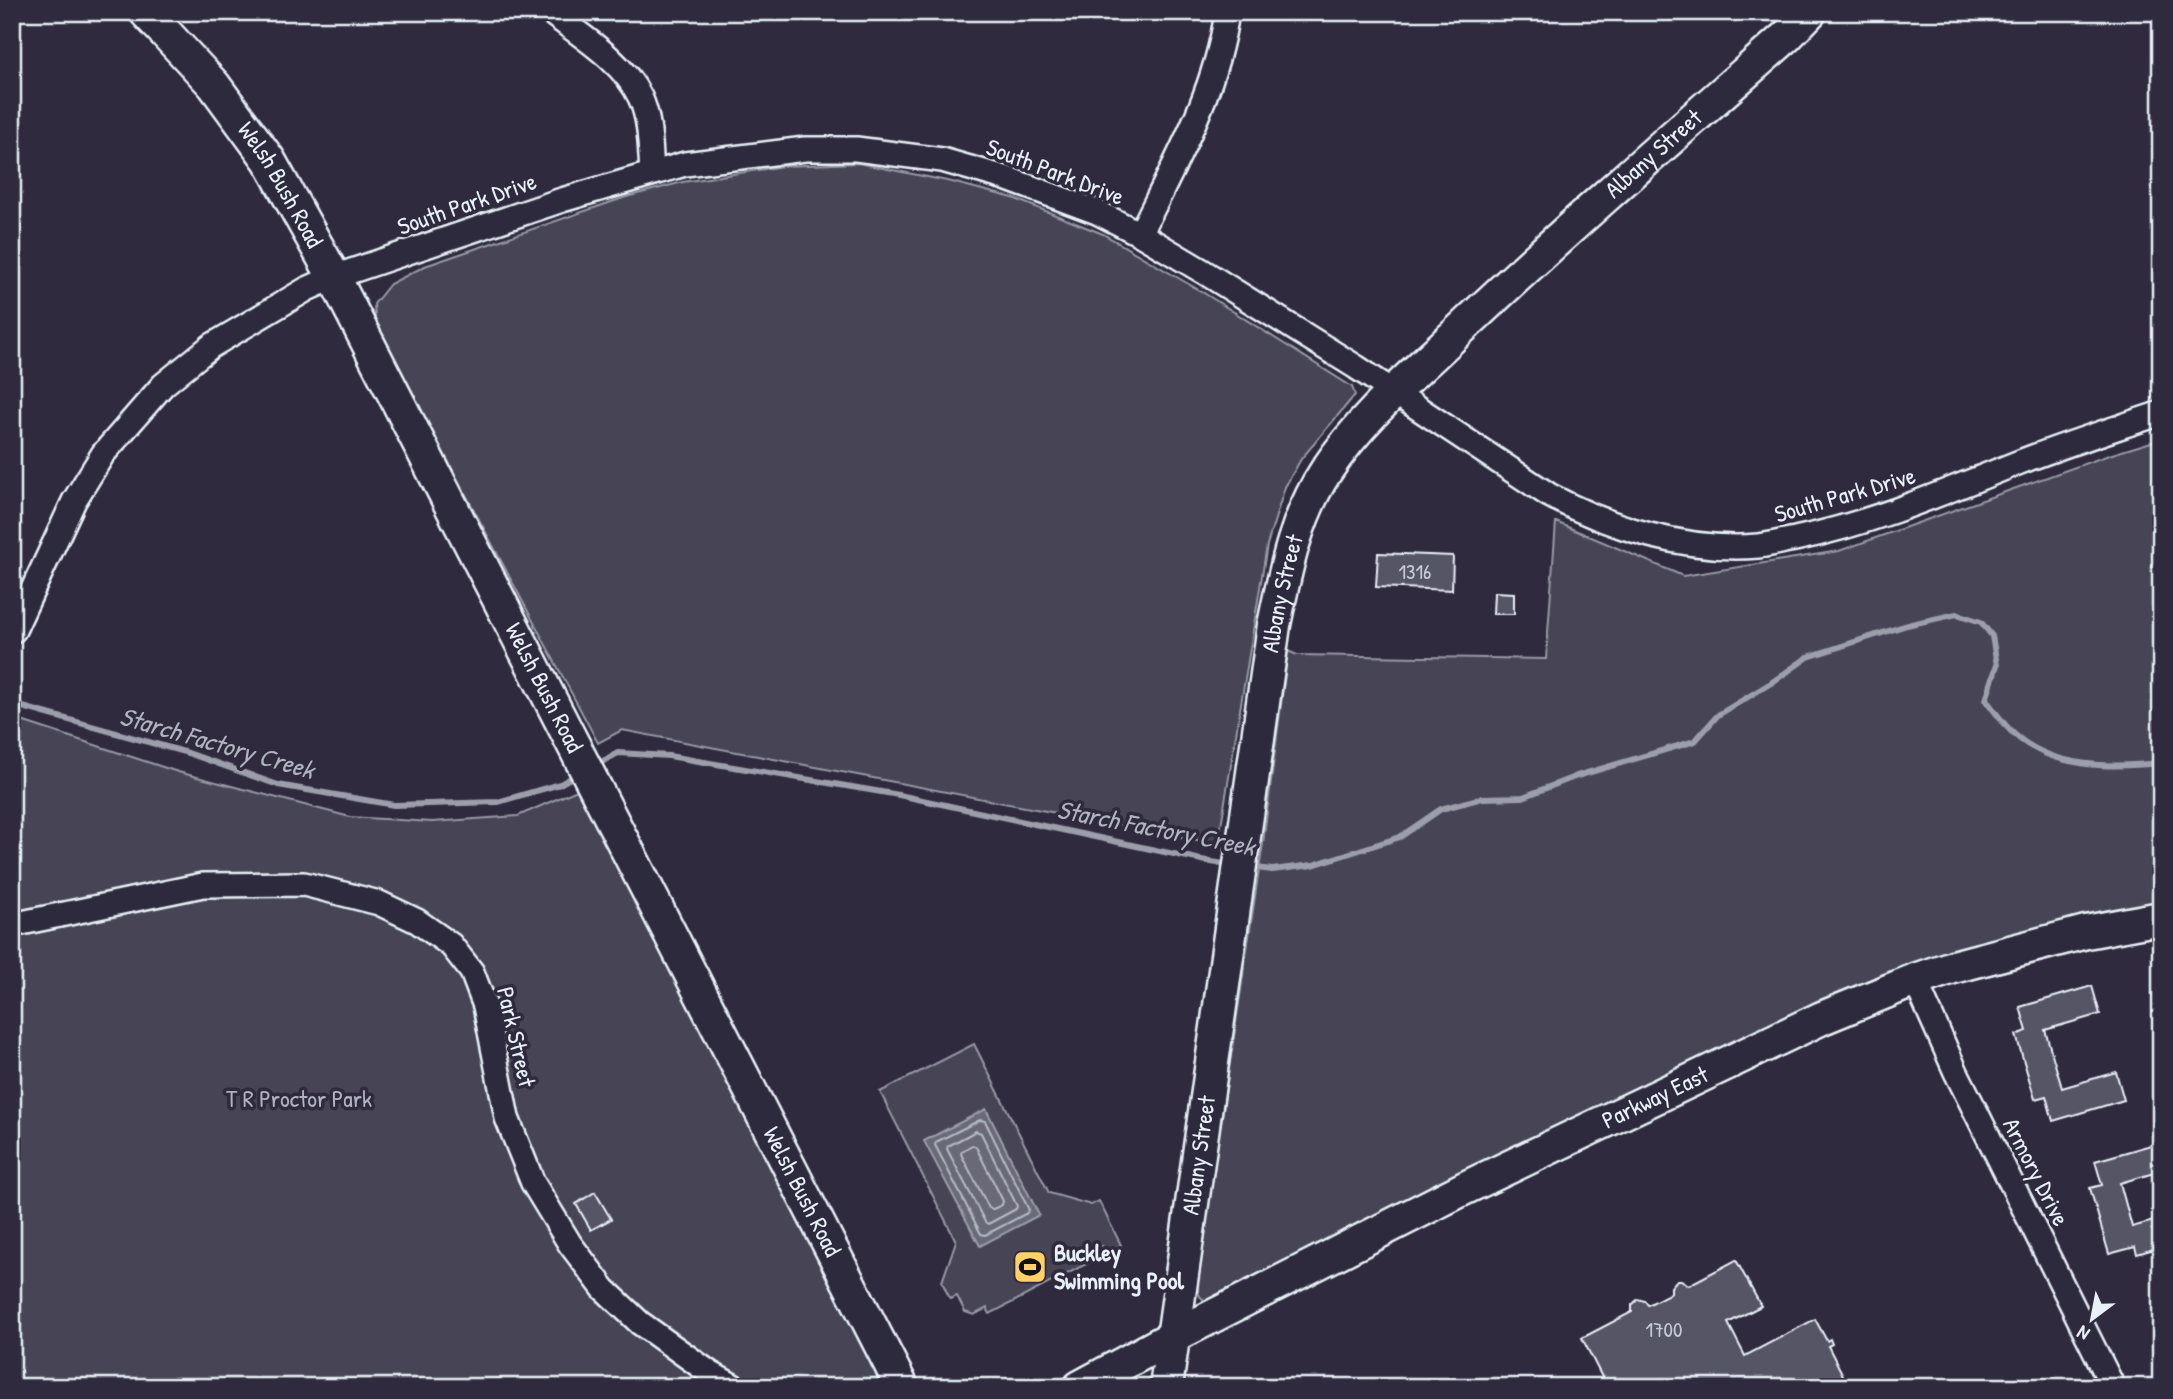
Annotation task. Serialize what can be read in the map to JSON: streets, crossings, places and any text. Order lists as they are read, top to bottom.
{
  "streets": {
    "street": [
      "Albany Street",
      "South Park Drive",
      "Welsh Bush Road",
      "Park Street",
      "Parkway East",
      "Armory Drive"
    ]
  },
  "crossings": [
    ["Albany Street", "South Park Drive"],
    ["Albany Street", "Parkway East"],
    ["South Park Drive", "Welsh Bush Road"],
    ["Parkway East", "Armory Drive"]
  ],
  "water": ["Starch Factory Creek"],
  "parks": ["T R Proctor Park"],
  "places": {
    "sports": ["Buckley Swimming Pool"]
  },
  "house_numbers": ["1316", "1700"],
  "north": "bottom left"
}
